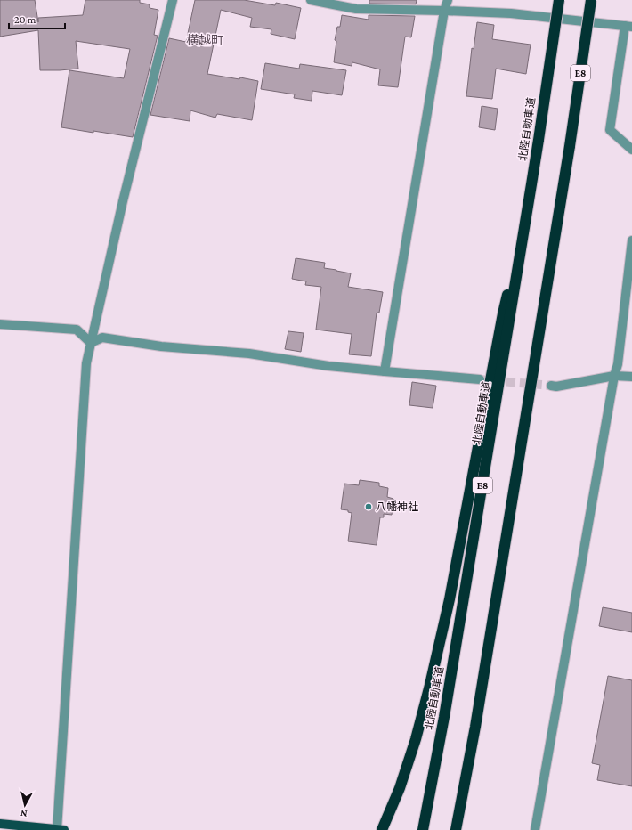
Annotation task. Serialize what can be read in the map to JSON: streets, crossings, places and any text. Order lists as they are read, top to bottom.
{
  "streets": {
    "highway": ["E8", "北陸自動車道"]
  },
  "districts": ["横越町"],
  "places": ["八幡神社"],
  "scale_bar": "20 m",
  "north": "bottom"
}
